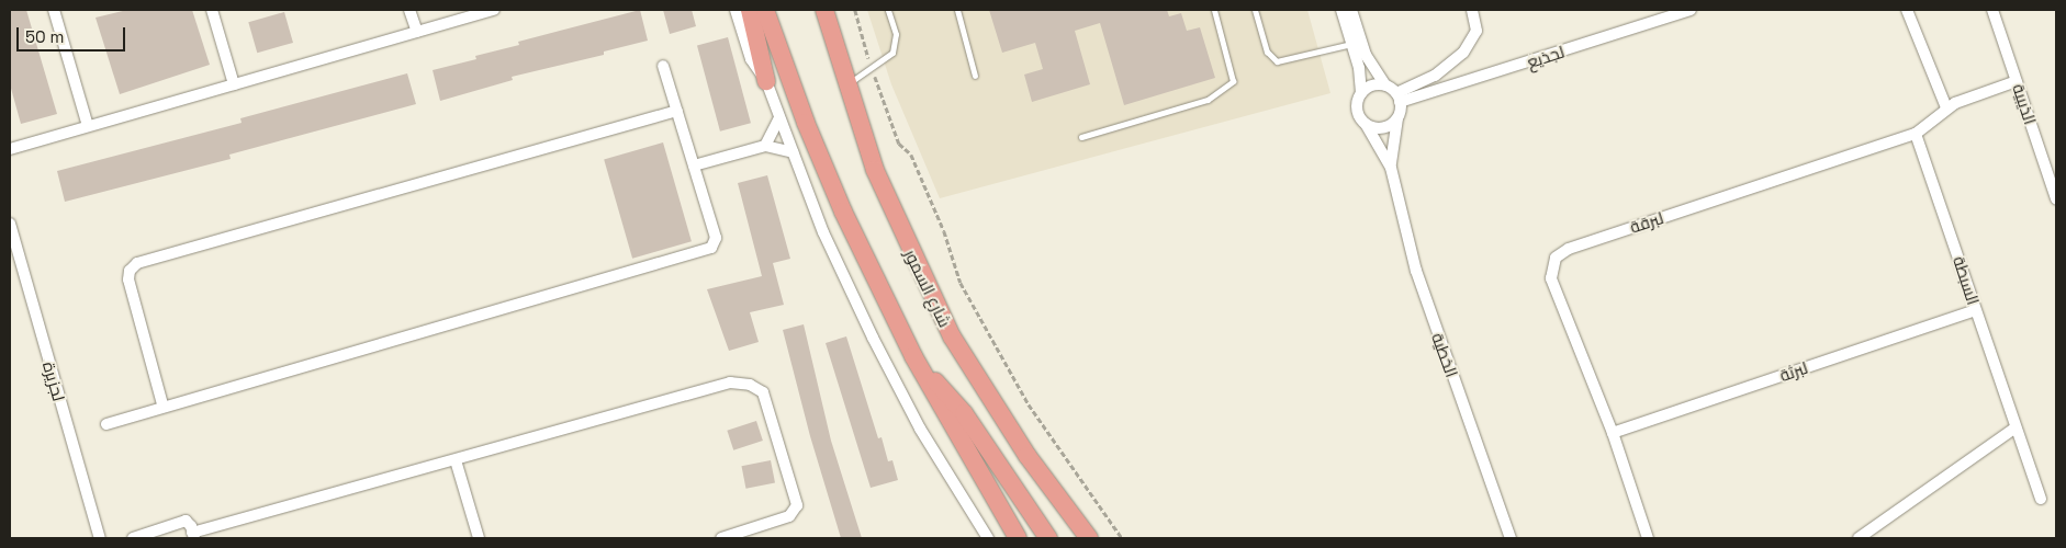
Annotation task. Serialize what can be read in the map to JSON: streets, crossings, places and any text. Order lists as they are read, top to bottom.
{
  "streets": {
    "main road": ["شارع السمور"],
    "street": [
      "لجذيع",
      "الذيبية",
      "لبرقة",
      "السبطة",
      "الخطية",
      "لبرثة",
      "لجزيرة"
    ]
  },
  "crossings": [
    ["لجذيع", "الخطية"],
    ["الذيبية", "لبرقة"],
    ["لبرقة", "السبطة"],
    ["لبرقة", "لبرثة"],
    ["السبطة", "لبرثة"]
  ],
  "scale_bar": "50 m"
}
